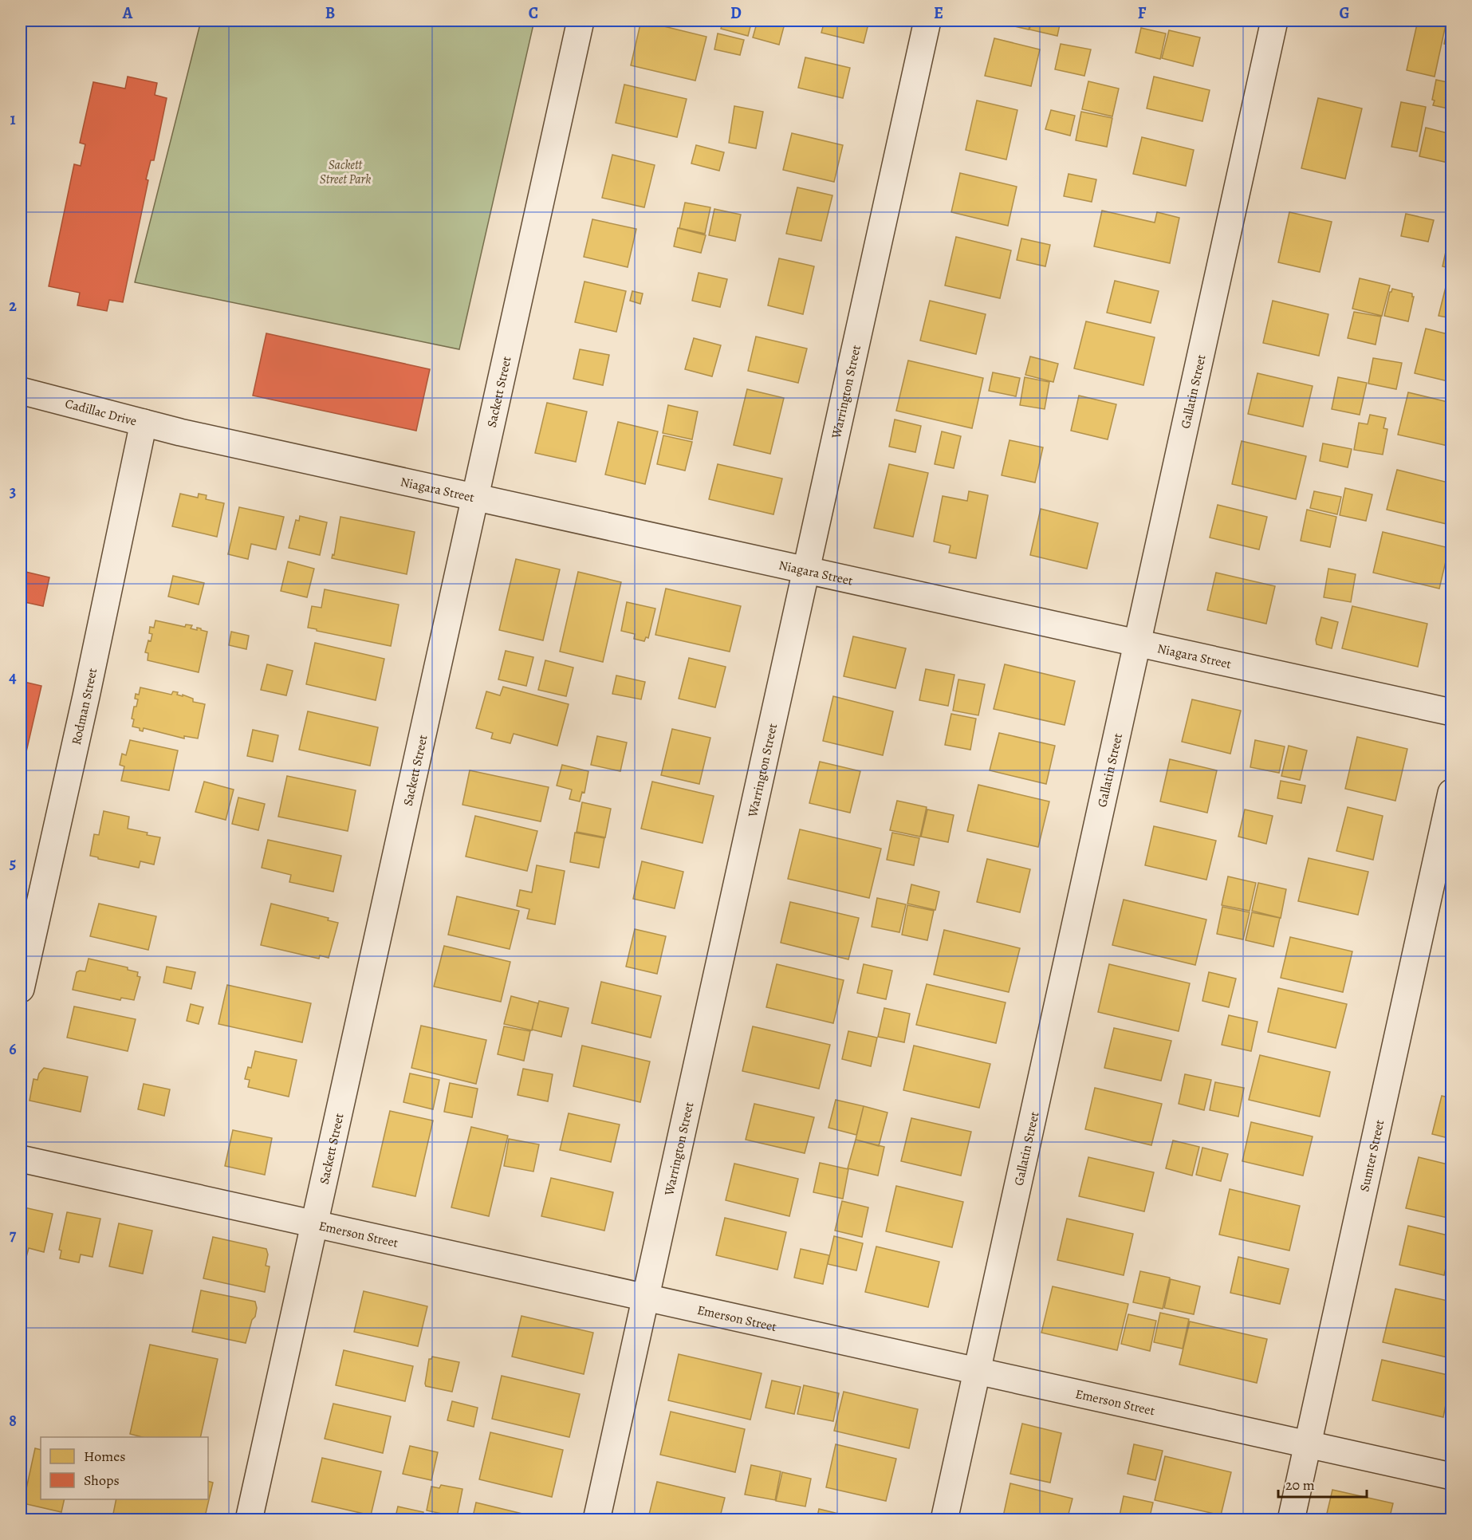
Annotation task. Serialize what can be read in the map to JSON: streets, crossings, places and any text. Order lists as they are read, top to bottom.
{
  "streets": {
    "street": [
      "Sackett Street",
      "Warrington Street",
      "Gallatin Street",
      "Cadillac Drive",
      "Niagara Street",
      "Rodman Street",
      "Sumter Street",
      "Emerson Street"
    ]
  },
  "crossings": [
    ["Sackett Street", "Niagara Street"],
    ["Sackett Street", "Emerson Street"],
    ["Warrington Street", "Niagara Street"],
    ["Warrington Street", "Emerson Street"],
    ["Gallatin Street", "Niagara Street"],
    ["Gallatin Street", "Emerson Street"],
    ["Cadillac Drive", "Niagara Street"],
    ["Cadillac Drive", "Rodman Street"],
    ["Sumter Street", "Emerson Street"]
  ],
  "parks": ["Sackett Street Park"],
  "legend": ["Homes", "Shops"],
  "scale_bar": "20 m",
  "grid": {
    "columns": [
      "A",
      "B",
      "C",
      "D",
      "E",
      "F",
      "G"
    ],
    "rows": [
      "1",
      "2",
      "3",
      "4",
      "5",
      "6",
      "7",
      "8"
    ]
  }
}
